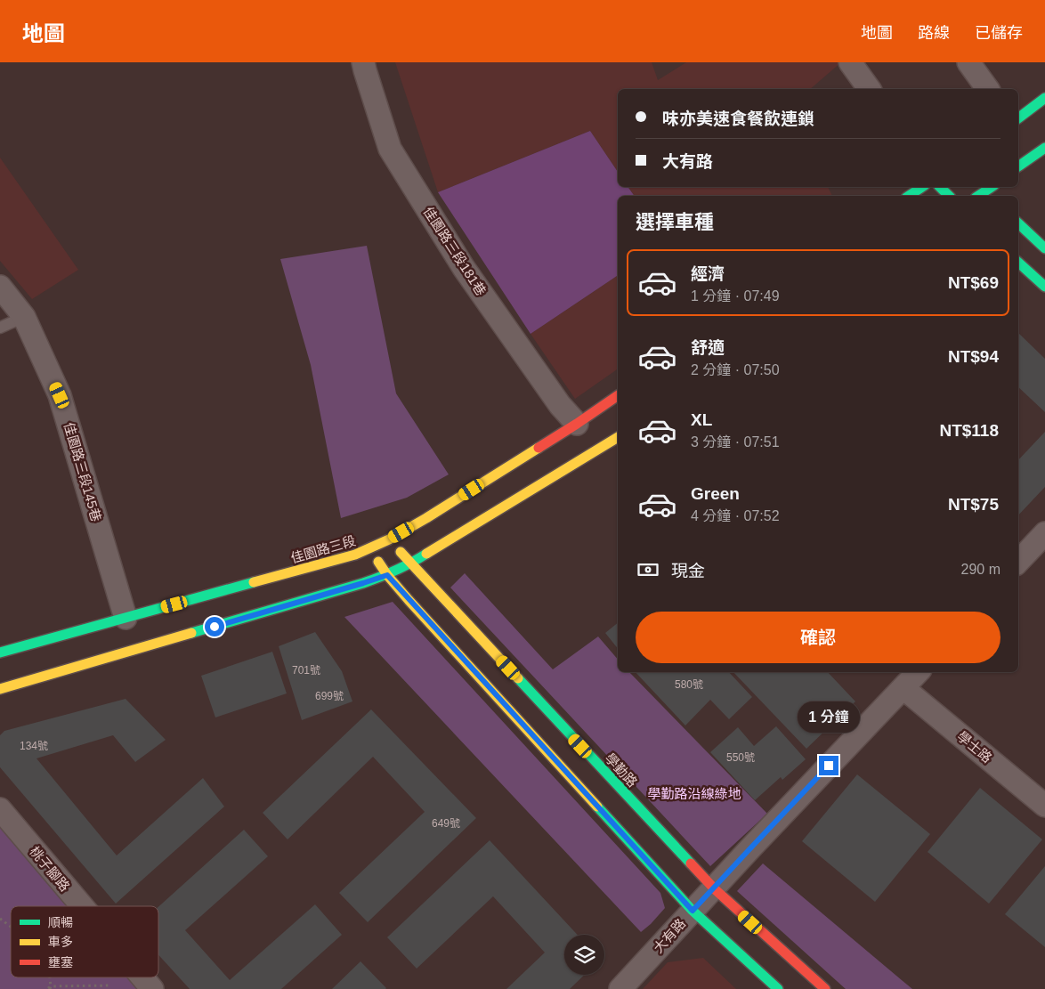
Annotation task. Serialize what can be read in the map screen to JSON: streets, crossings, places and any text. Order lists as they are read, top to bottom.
{
  "streets": {
    "street": [
      "佳園路三段181巷",
      "佳園路三段145巷",
      "佳園路三段",
      "學士路",
      "學勤路",
      "桃子腳路",
      "大有路"
    ]
  },
  "crossings": [
    ["佳園路三段181巷", "佳園路三段"],
    ["佳園路三段145巷", "佳園路三段"],
    ["佳園路三段", "學勤路"],
    ["學士路", "大有路"],
    ["學勤路", "大有路"]
  ],
  "parks": ["學勤路沿線綠地"],
  "house_numbers": [
    "701號",
    "580號",
    "699號",
    "134號",
    "550號",
    "649號"
  ],
  "legend": ["順暢", "車多", "壅塞"],
  "page": {
    "header": "地圖",
    "nav": ["地圖", "路線", "已儲存"],
    "banner": ["味亦美速食餐飲連鎖", "大有路"],
    "heading": "選擇車種",
    "list": [
      {
        "name": "經濟",
        "note": "1 分鐘 · 07:49",
        "value": "NT$69"
      },
      {
        "name": "舒適",
        "note": "2 分鐘 · 07:50",
        "value": "NT$94"
      },
      {
        "name": "XL",
        "note": "3 分鐘 · 07:51",
        "value": "NT$118"
      },
      {
        "name": "Green",
        "note": "4 分鐘 · 07:52",
        "value": "NT$75"
      }
    ],
    "pay": ["現金", "290 m"],
    "buttons": "確認",
    "bubble": "1 分鐘"
  }
}
